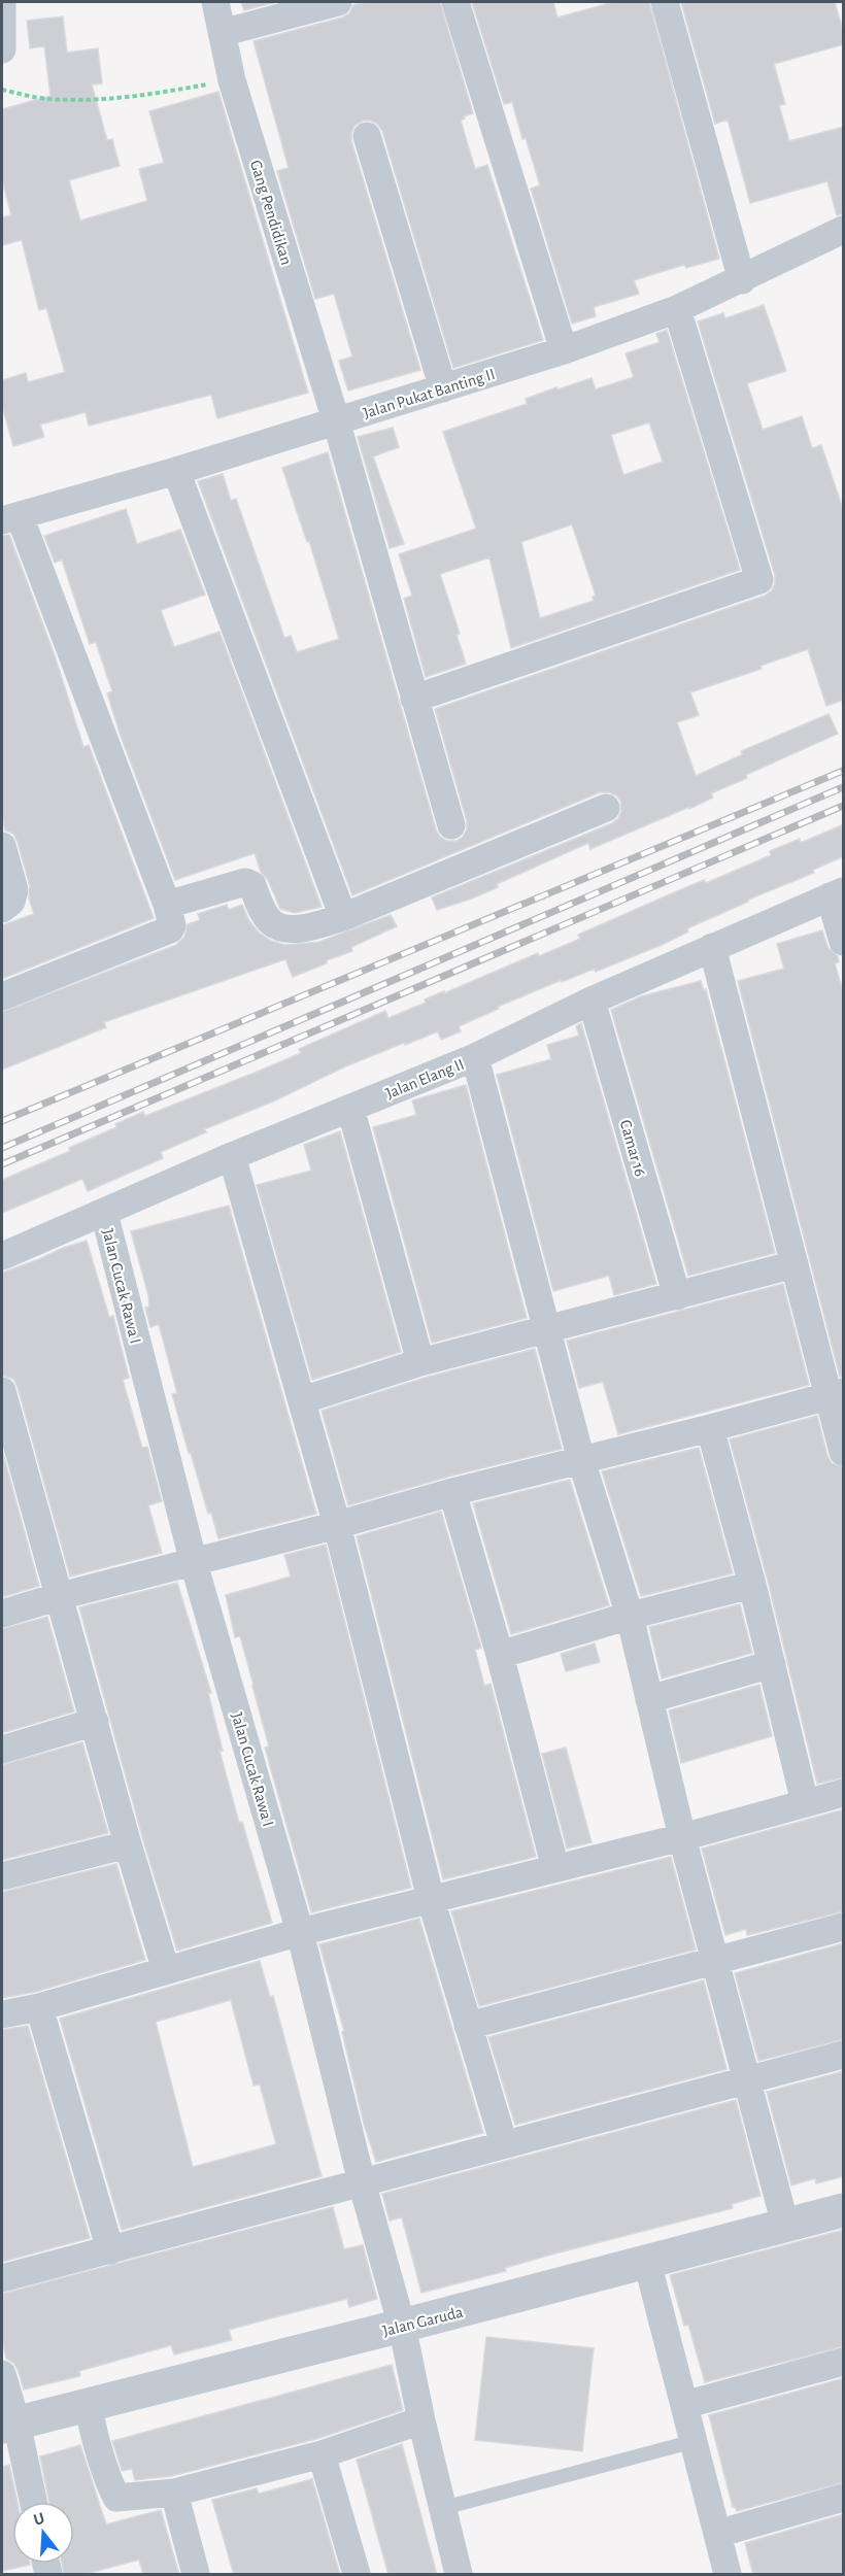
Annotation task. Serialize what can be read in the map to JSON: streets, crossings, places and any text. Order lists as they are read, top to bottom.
{
  "streets": {
    "street": [
      "Gang Pendidikan",
      "Jalan Pukat Banting II",
      "Jalan Elang II",
      "Camar 16",
      "Jalan Cucak Rawa I",
      "Jalan Garuda"
    ]
  },
  "crossings": [
    ["Gang Pendidikan", "Jalan Pukat Banting II"],
    ["Jalan Elang II", "Camar 16"],
    ["Jalan Elang II", "Jalan Cucak Rawa I"],
    ["Jalan Cucak Rawa I", "Jalan Garuda"]
  ],
  "north": "top"
}
